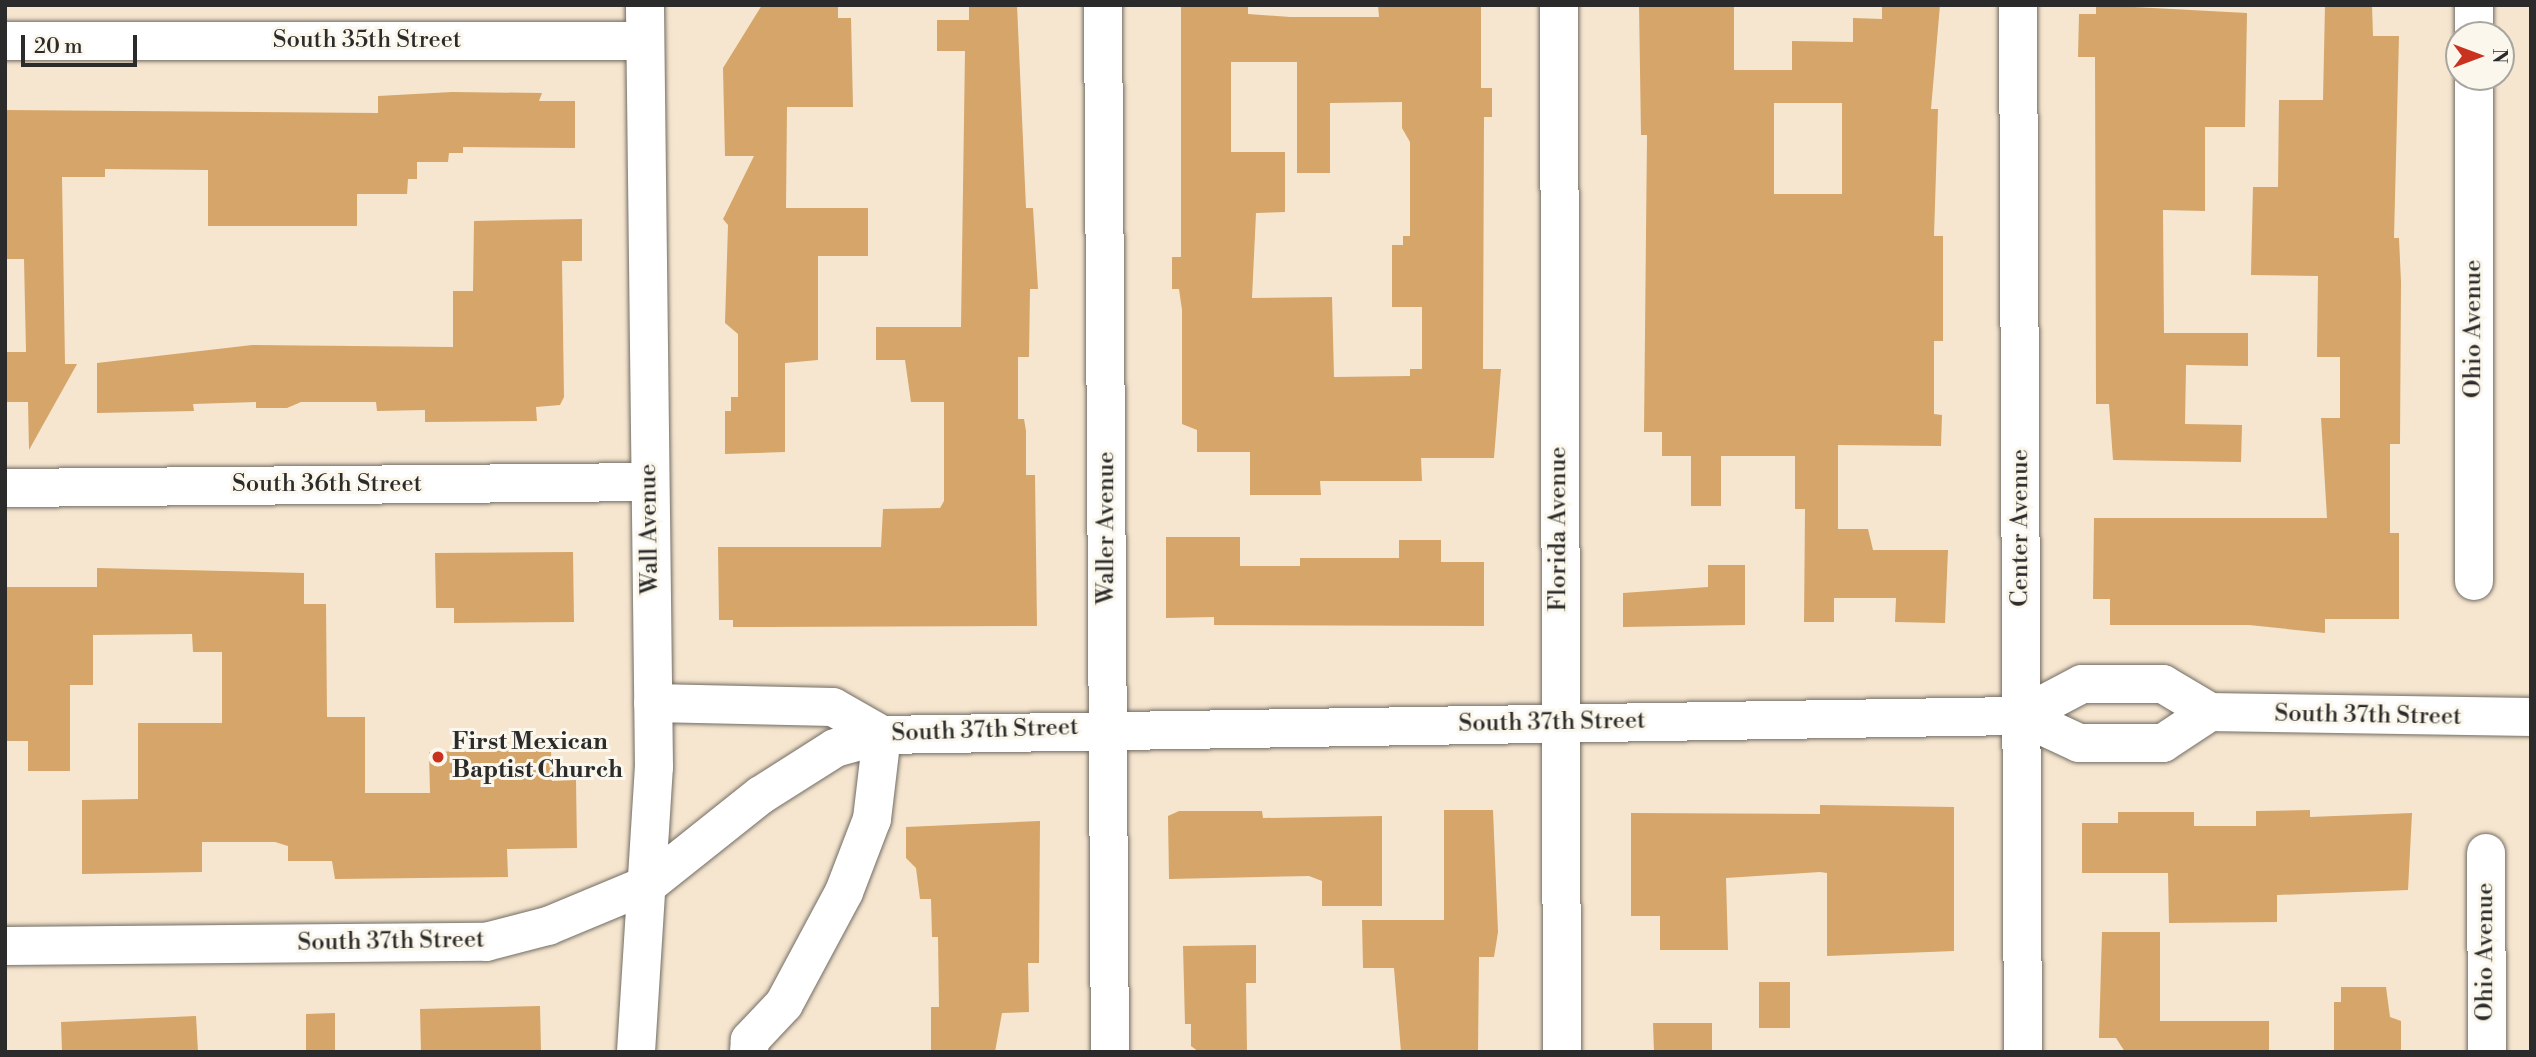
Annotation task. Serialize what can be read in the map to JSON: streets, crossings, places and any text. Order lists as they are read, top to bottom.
{
  "streets": {
    "street": [
      "South 35th Street",
      "Ohio Avenue",
      "South 36th Street",
      "Waller Avenue",
      "Center Avenue",
      "Wall Avenue",
      "Florida Avenue",
      "South 37th Street"
    ]
  },
  "crossings": [
    ["South 35th Street", "Wall Avenue"],
    ["South 36th Street", "Wall Avenue"],
    ["Waller Avenue", "South 37th Street"],
    ["Center Avenue", "South 37th Street"],
    ["Wall Avenue", "South 37th Street"],
    ["Florida Avenue", "South 37th Street"]
  ],
  "places": ["First Mexican Baptist Church"],
  "scale_bar": "20 m",
  "north": "right"
}
